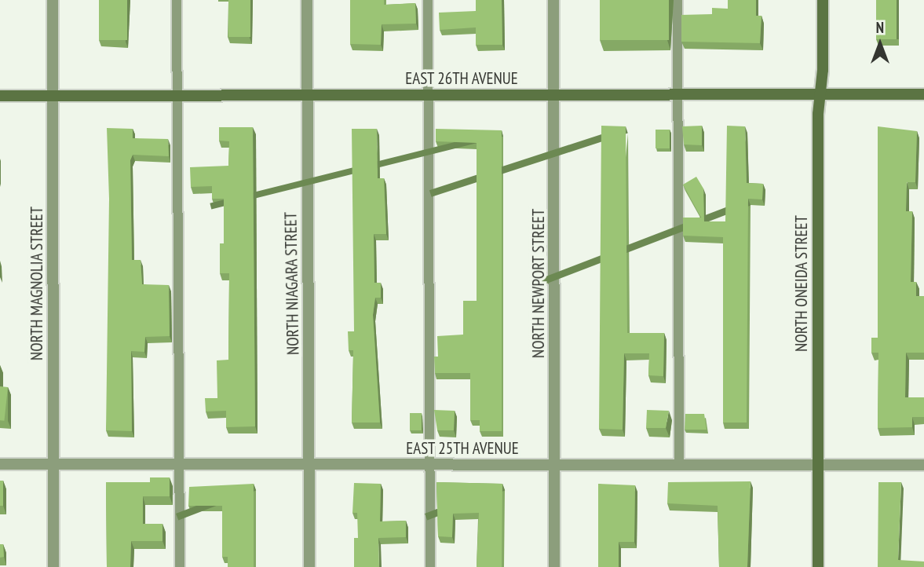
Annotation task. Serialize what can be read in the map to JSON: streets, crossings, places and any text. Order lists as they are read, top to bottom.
{
  "streets": {
    "street": [
      "EAST 26TH AVENUE",
      "NORTH MAGNOLIA STREET",
      "NORTH NIAGARA STREET",
      "NORTH NEWPORT STREET",
      "NORTH ONEIDA STREET",
      "EAST 25TH AVENUE"
    ]
  },
  "crossings": [
    ["EAST 26TH AVENUE", "NORTH MAGNOLIA STREET"],
    ["EAST 26TH AVENUE", "NORTH NIAGARA STREET"],
    ["EAST 26TH AVENUE", "NORTH NEWPORT STREET"],
    ["EAST 26TH AVENUE", "NORTH ONEIDA STREET"],
    ["NORTH MAGNOLIA STREET", "EAST 25TH AVENUE"],
    ["NORTH NIAGARA STREET", "EAST 25TH AVENUE"],
    ["NORTH NEWPORT STREET", "EAST 25TH AVENUE"],
    ["NORTH ONEIDA STREET", "EAST 25TH AVENUE"]
  ],
  "north": "top"
}
